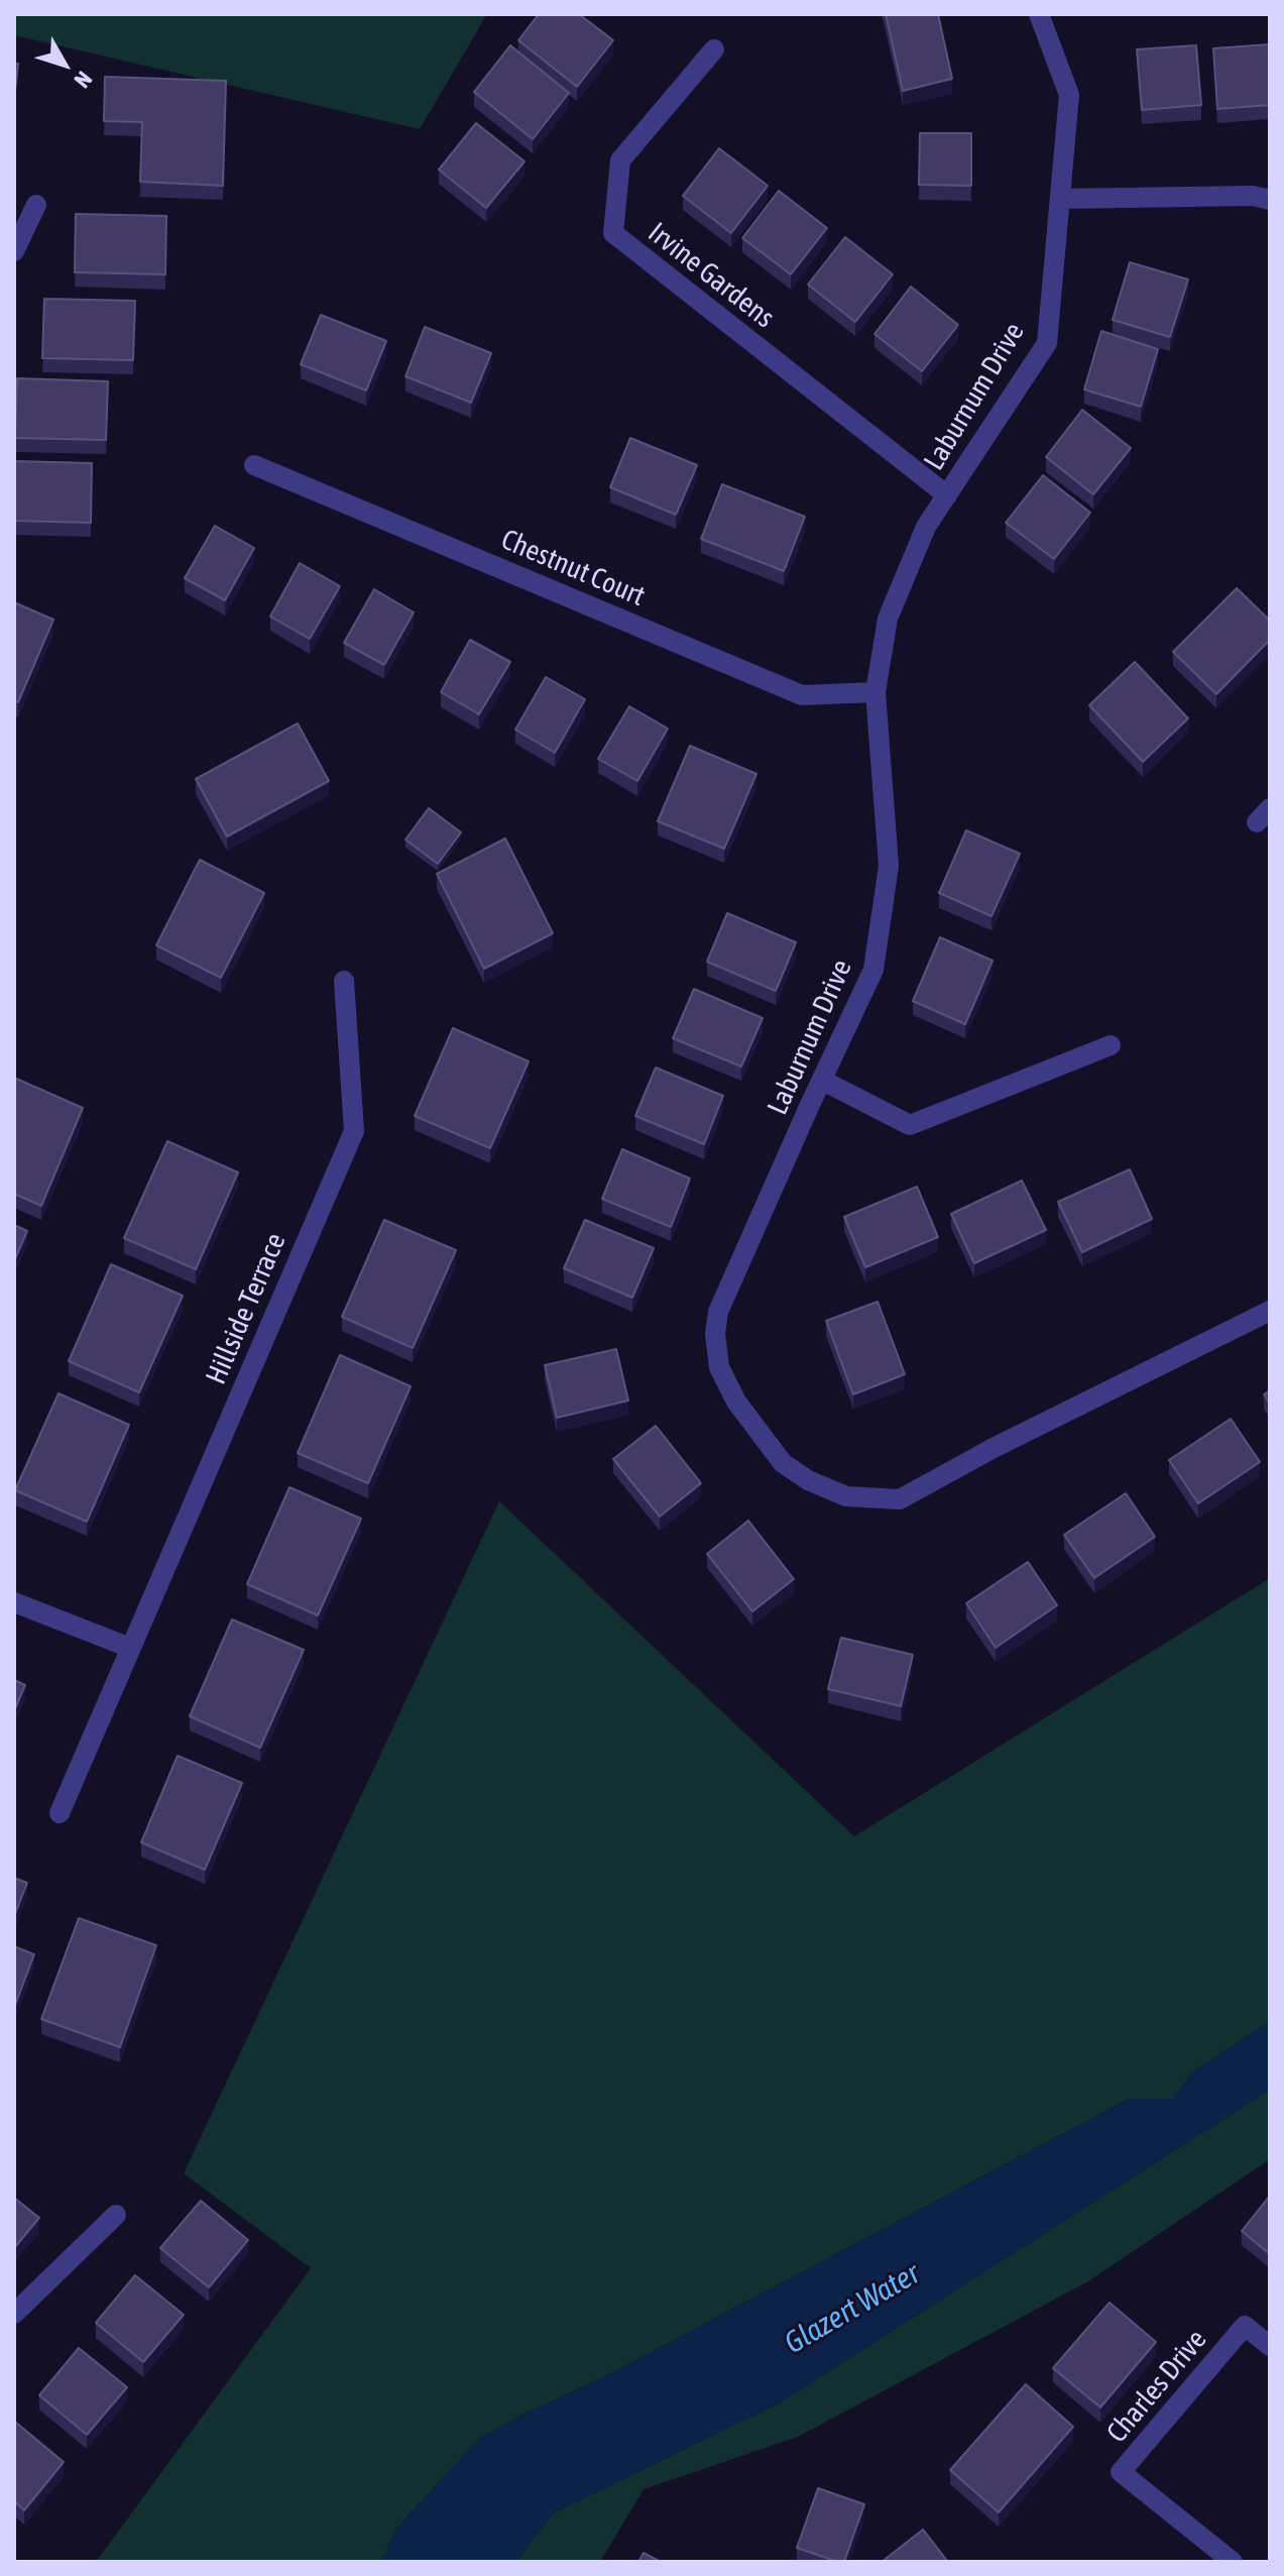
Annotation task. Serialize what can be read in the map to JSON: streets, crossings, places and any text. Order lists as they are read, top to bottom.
{
  "streets": {
    "street": [
      "Irvine Gardens",
      "Laburnum Drive",
      "Chestnut Court",
      "Hillside Terrace",
      "Charles Drive"
    ]
  },
  "crossings": [
    ["Irvine Gardens", "Laburnum Drive"],
    ["Laburnum Drive", "Chestnut Court"]
  ],
  "water": ["Glazert Water"],
  "north": "bottom right"
}
